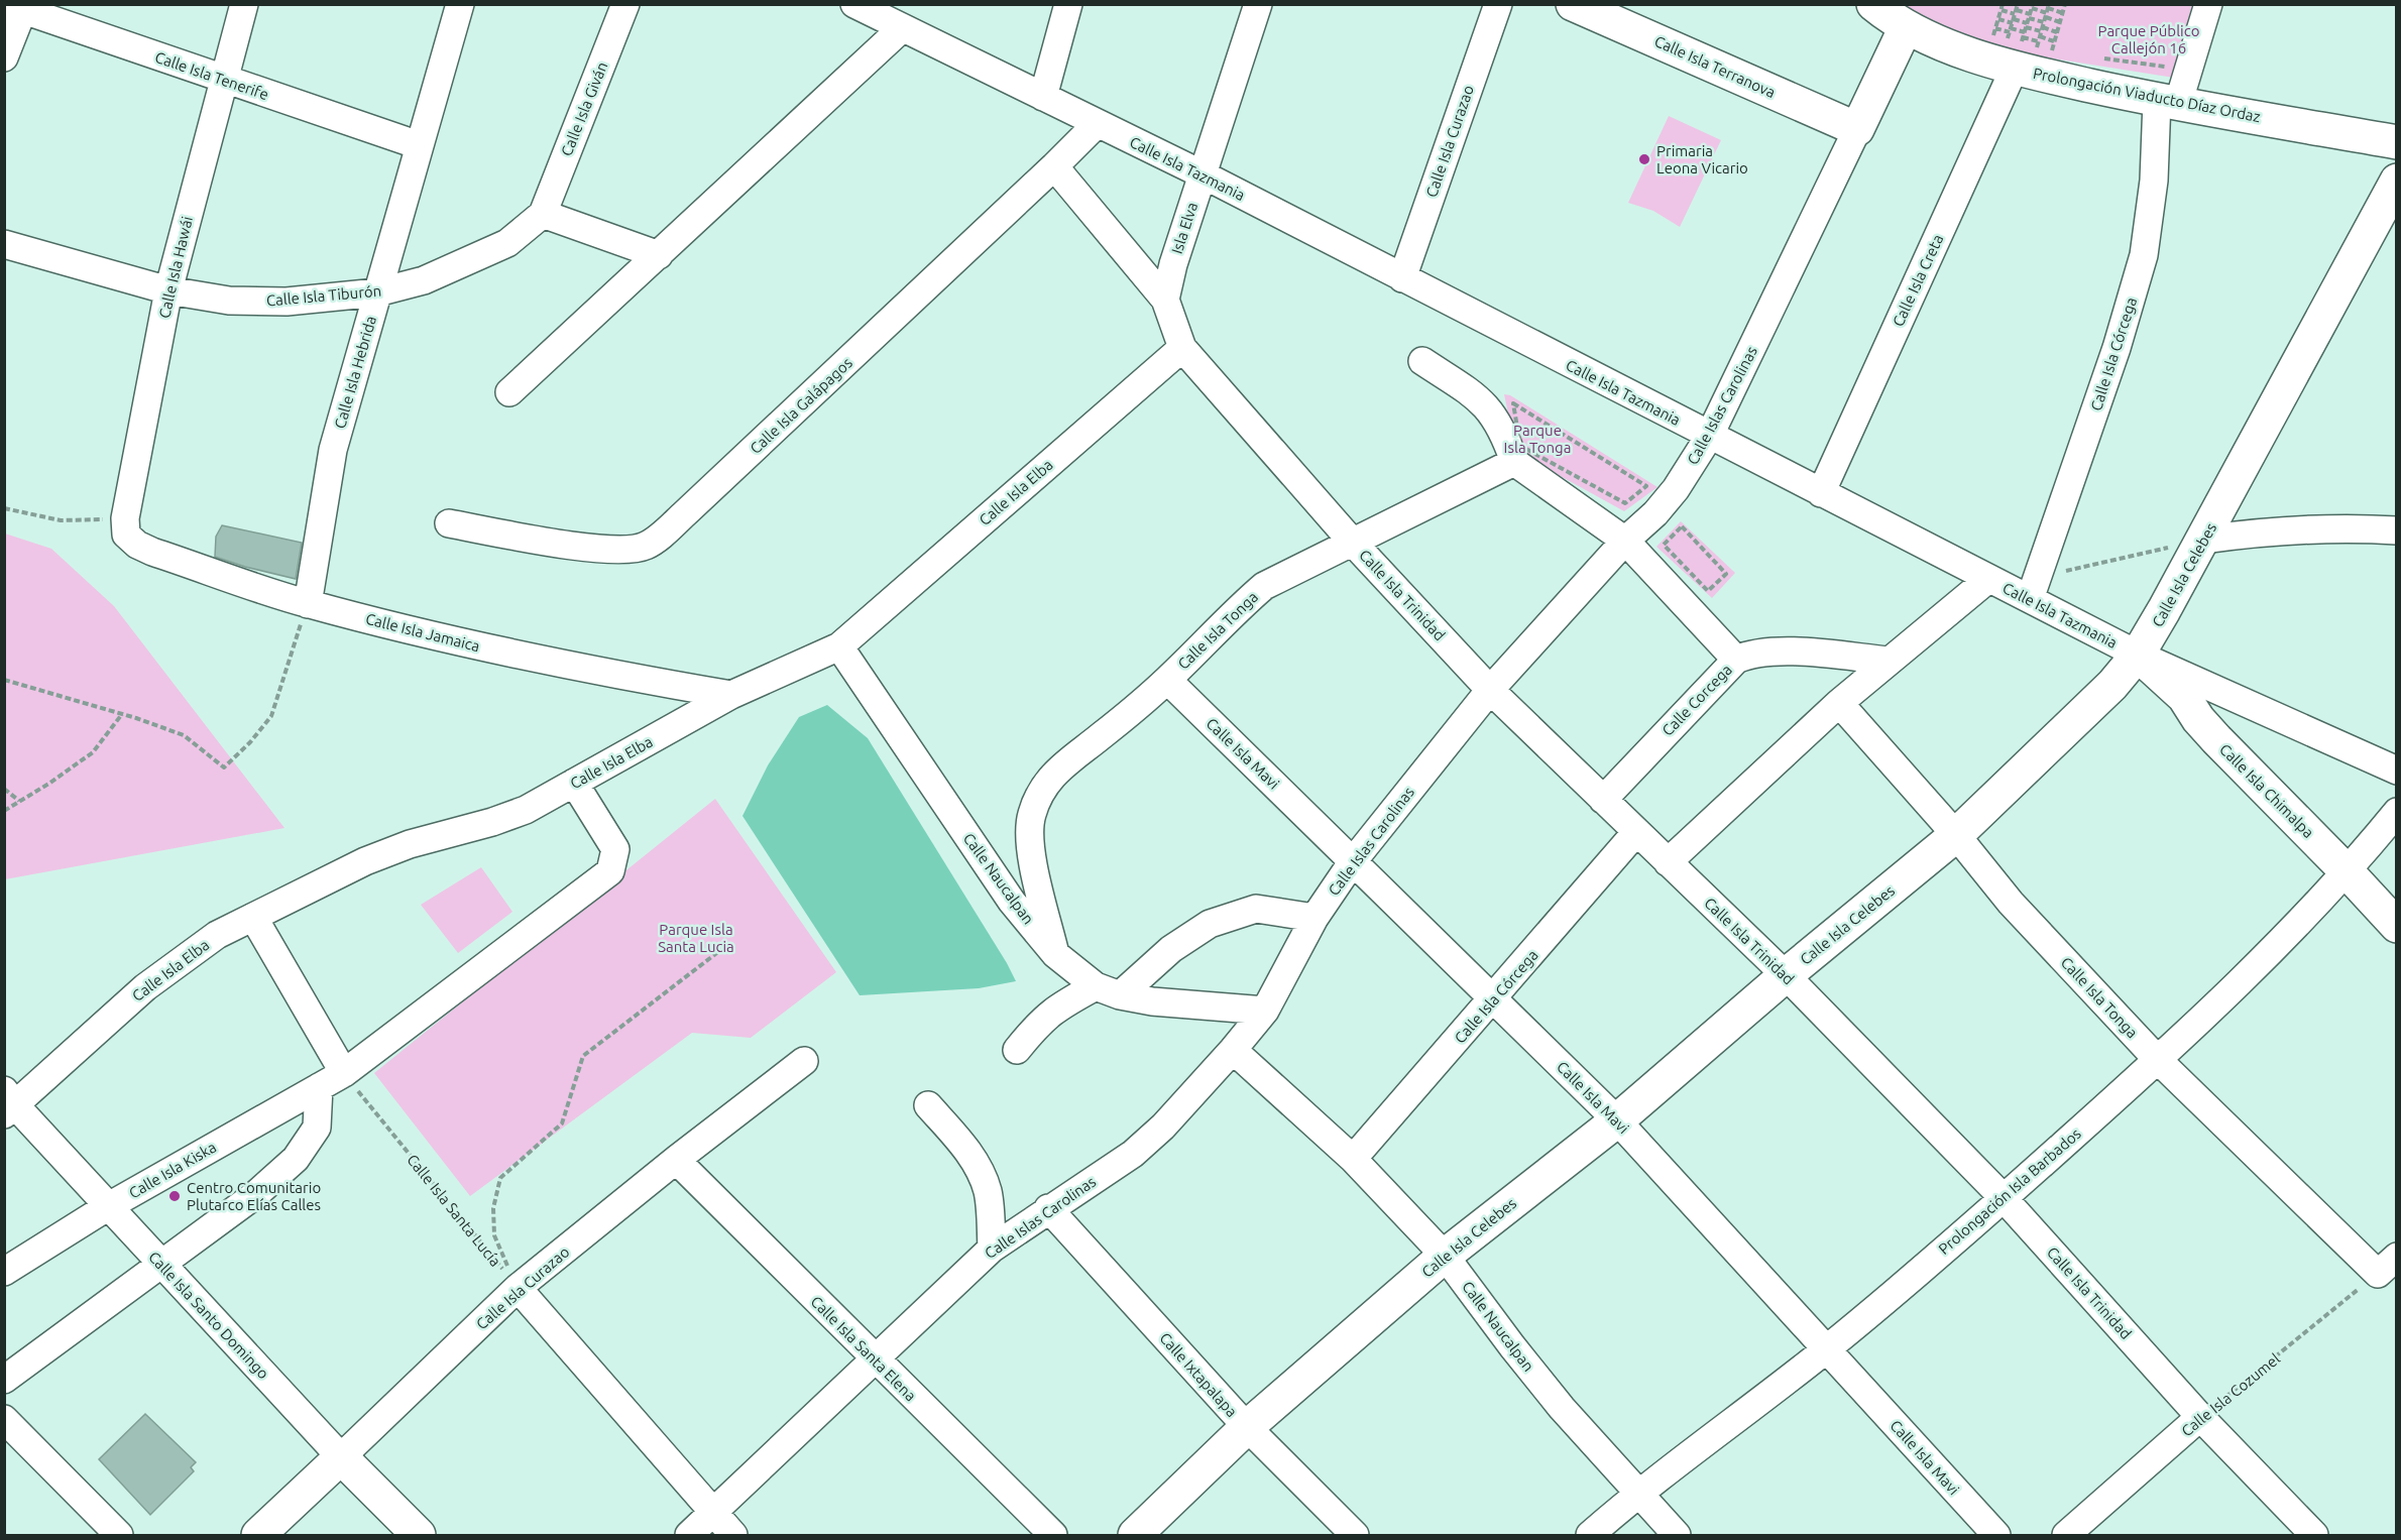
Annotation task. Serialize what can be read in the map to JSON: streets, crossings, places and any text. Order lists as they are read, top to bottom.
{
  "streets": {
    "street": [
      "Calle Isla Terranova",
      "Calle Isla Tenerife",
      "Prolongación Viaducto Díaz Ordaz",
      "Calle Isla Giván",
      "Calle Isla Curazao",
      "Calle Isla Tazmania",
      "Isla Elva",
      "Calle Isla Hawái",
      "Calle Isla Creta",
      "Calle Isla Tiburón",
      "Calle Isla Córcega",
      "Calle Isla Hebrida",
      "Calle Isla Galápagos",
      "Calle Islas Carolinas",
      "Calle Isla Elba",
      "Calle Isla Celebes",
      "Calle Isla Trinidad",
      "Calle Isla Tonga",
      "Calle Isla Jamaica",
      "Calle Corcega",
      "Calle Isla Mavi",
      "Calle Isla Chimalpa",
      "Calle Naucalpan",
      "Calle Isla Kiska",
      "Prolongación Isla Barbados",
      "Calle Isla Santo Domingo",
      "Calle Isla Santa Elena",
      "Calle Ixtapalapa",
      "Calle Isla Cozumel"
    ],
    "path": ["Calle Isla Santa Lucía"]
  },
  "crossings": [
    ["Calle Isla Terranova", "Calle Islas Carolinas"],
    ["Calle Isla Tenerife", "Calle Isla Hawái"],
    ["Calle Isla Tenerife", "Calle Isla Hebrida"],
    ["Prolongación Viaducto Díaz Ordaz", "Calle Isla Creta"],
    ["Prolongación Viaducto Díaz Ordaz", "Calle Isla Córcega"],
    ["Prolongación Viaducto Díaz Ordaz", "Calle Islas Carolinas"],
    ["Calle Isla Giván", "Calle Isla Tiburón"],
    ["Calle Isla Curazao", "Calle Isla Tazmania"],
    ["Calle Isla Curazao", "Calle Isla Santa Lucía"],
    ["Calle Isla Curazao", "Calle Isla Santo Domingo"],
    ["Calle Isla Curazao", "Calle Isla Santa Elena"],
    ["Calle Isla Tazmania", "Isla Elva"],
    ["Calle Isla Tazmania", "Calle Isla Creta"],
    ["Calle Isla Tazmania", "Calle Isla Córcega"],
    ["Calle Isla Tazmania", "Calle Isla Galápagos"],
    ["Calle Isla Tazmania", "Calle Islas Carolinas"],
    ["Calle Isla Tazmania", "Calle Isla Celebes"],
    ["Calle Isla Tazmania", "Calle Isla Chimalpa"],
    ["Calle Isla Hawái", "Calle Isla Tiburón"],
    ["Calle Isla Hawái", "Calle Isla Jamaica"],
    ["Calle Isla Tiburón", "Calle Isla Hebrida"],
    ["Calle Isla Córcega", "Calle Isla Trinidad"],
    ["Calle Isla Córcega", "Calle Isla Mavi"],
    ["Calle Isla Córcega", "Calle Naucalpan"],
    ["Calle Isla Hebrida", "Calle Isla Jamaica"],
    ["Calle Islas Carolinas", "Calle Isla Trinidad"],
    ["Calle Islas Carolinas", "Calle Isla Mavi"],
    ["Calle Islas Carolinas", "Calle Naucalpan"],
    ["Calle Islas Carolinas", "Calle Isla Santa Elena"],
    ["Calle Islas Carolinas", "Calle Ixtapalapa"],
    ["Calle Isla Elba", "Calle Isla Trinidad"],
    ["Calle Isla Elba", "Calle Isla Jamaica"],
    ["Calle Isla Elba", "Calle Naucalpan"],
    ["Calle Isla Elba", "Calle Isla Kiska"],
    ["Calle Isla Elba", "Calle Isla Santo Domingo"],
    ["Calle Isla Celebes", "Calle Isla Trinidad"],
    ["Calle Isla Celebes", "Calle Isla Tonga"],
    ["Calle Isla Celebes", "Calle Isla Mavi"],
    ["Calle Isla Celebes", "Calle Isla Chimalpa"],
    ["Calle Isla Celebes", "Calle Naucalpan"],
    ["Calle Isla Celebes", "Calle Ixtapalapa"],
    ["Calle Isla Trinidad", "Calle Isla Tonga"],
    ["Calle Isla Trinidad", "Calle Corcega"],
    ["Calle Isla Trinidad", "Prolongación Isla Barbados"],
    ["Calle Isla Trinidad", "Calle Isla Cozumel"],
    ["Calle Isla Tonga", "Calle Isla Mavi"],
    ["Calle Isla Tonga", "Calle Naucalpan"],
    ["Calle Isla Tonga", "Prolongación Isla Barbados"],
    ["Calle Isla Tonga", "Calle Isla Cozumel"],
    ["Calle Isla Mavi", "Prolongación Isla Barbados"],
    ["Calle Isla Chimalpa", "Prolongación Isla Barbados"],
    ["Calle Naucalpan", "Prolongación Isla Barbados"],
    ["Calle Isla Kiska", "Calle Isla Santa Lucía"],
    ["Calle Isla Kiska", "Calle Isla Santo Domingo"]
  ],
  "parks": ["Parque Público Callejón 16", "Parque Isla Tonga", "Parque Isla Santa Lucia"],
  "places": ["Primaria Leona Vicario", "Centro Comunitario Plutarco Elías Calles"]
}
